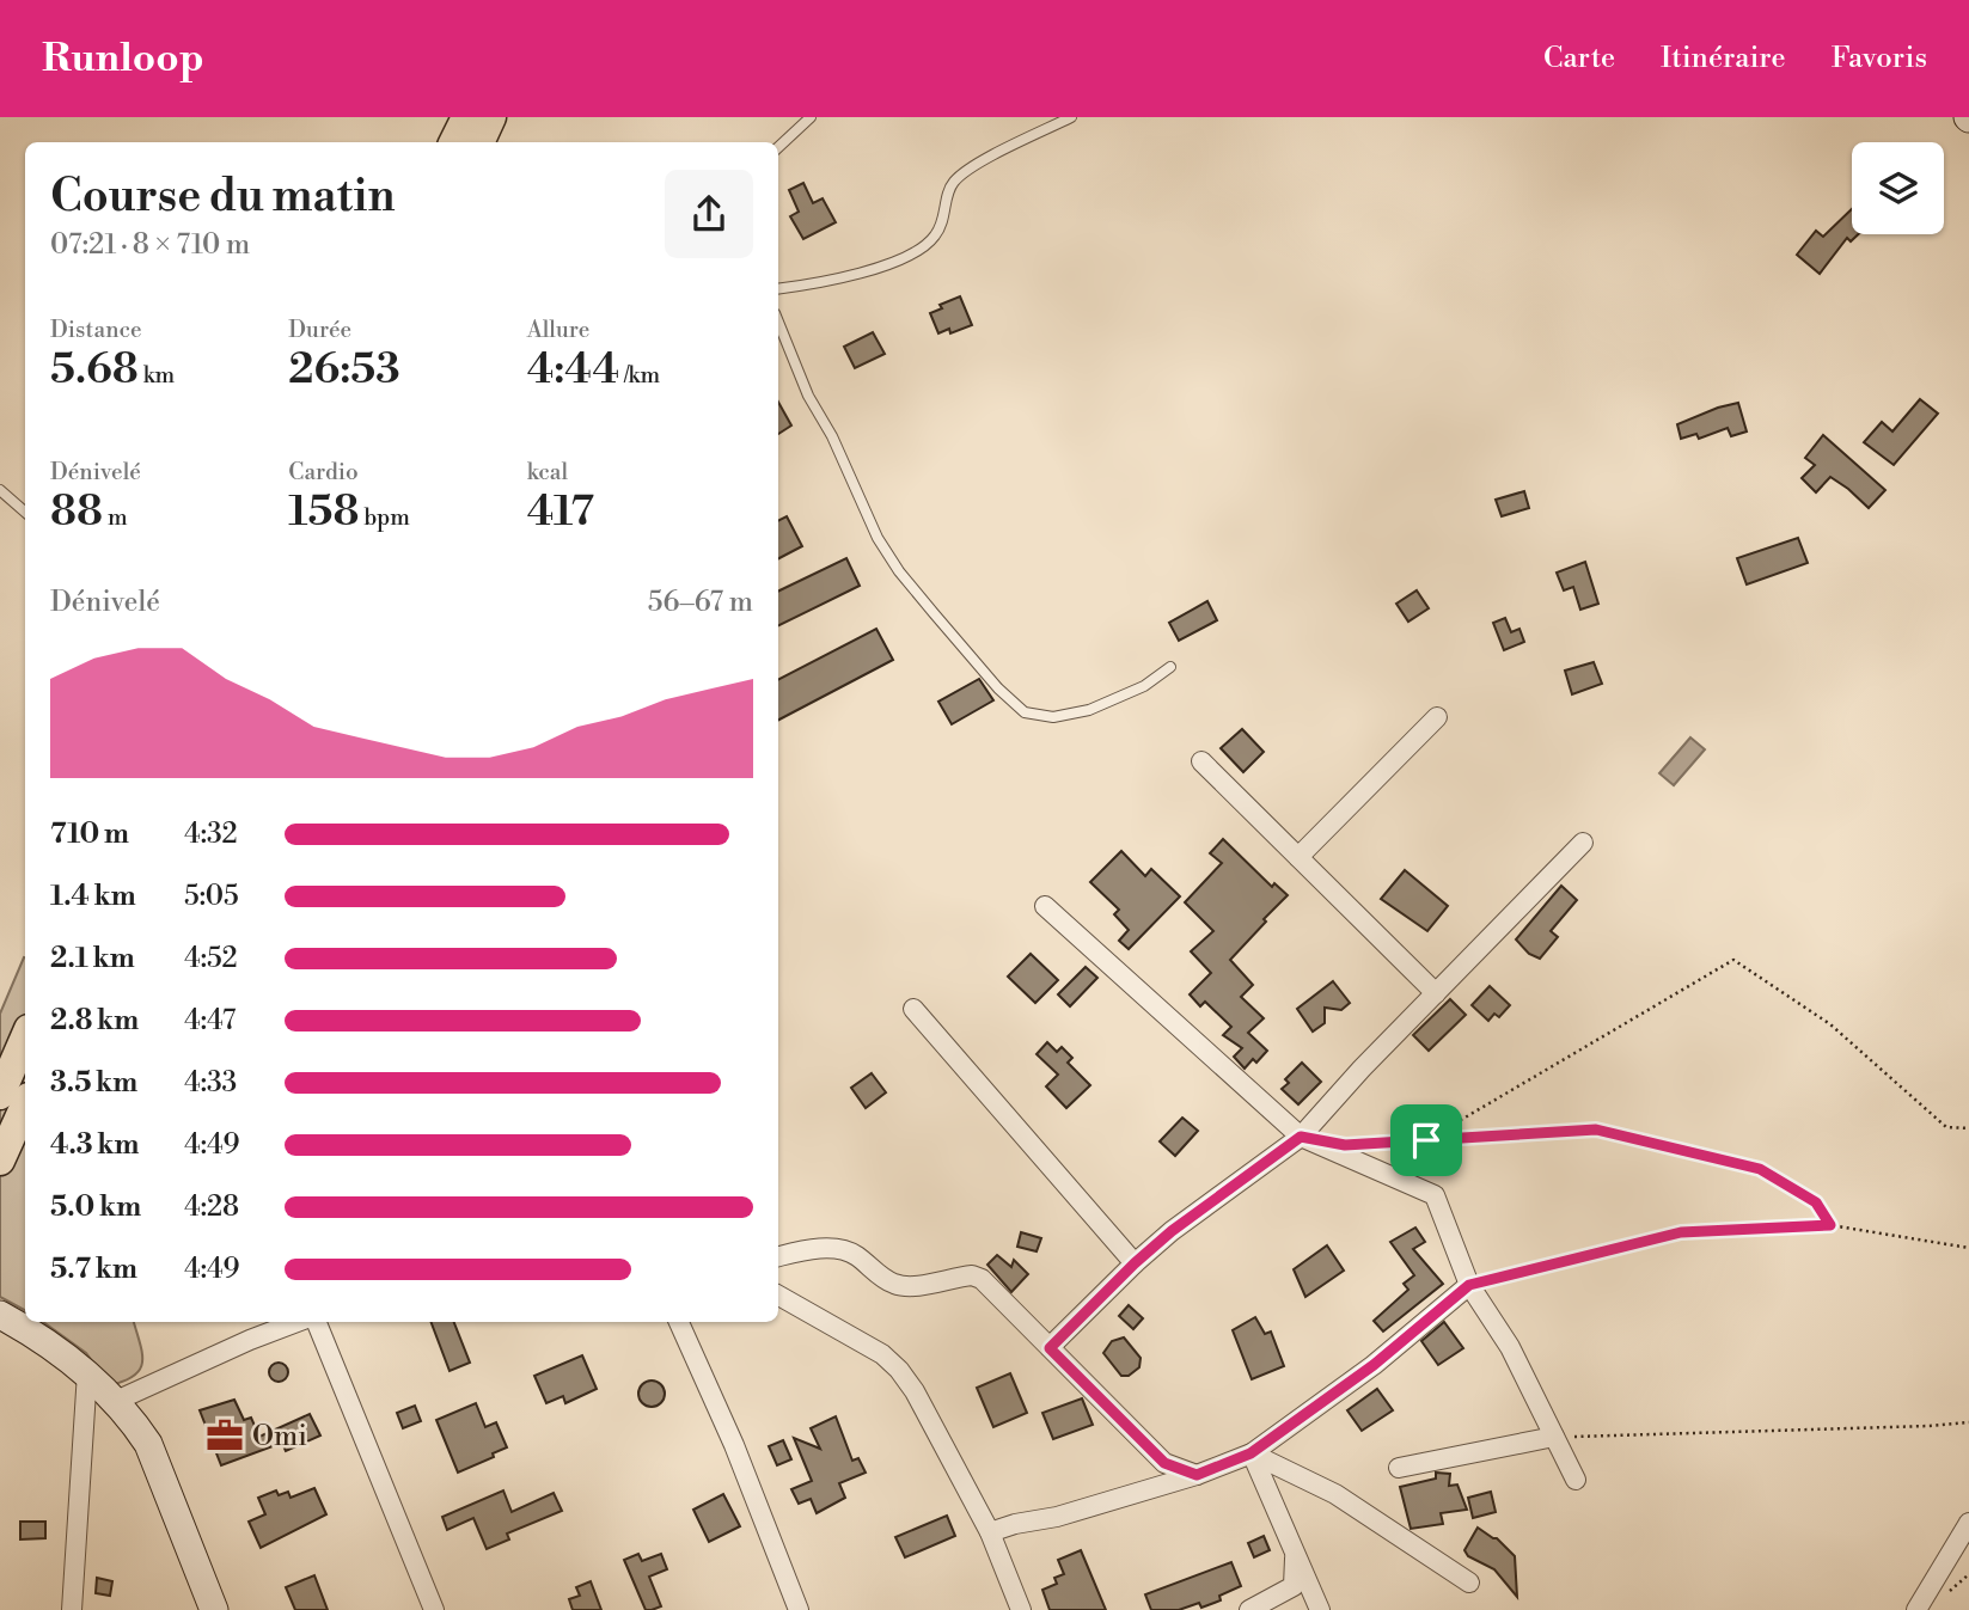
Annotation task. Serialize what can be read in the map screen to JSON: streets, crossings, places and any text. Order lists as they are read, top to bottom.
{
  "places": {
    "office": ["Omi"]
  },
  "page": {
    "header": "Runloop",
    "nav": ["Carte", "Itinéraire", "Favoris"],
    "heading": ["Course du matin", "07:21 · 8 × 710 m"],
    "stats": [
      ["Distance", "5.68 km"],
      ["Durée", "26:53"],
      ["Allure", "4:44 /km"],
      ["Dénivelé", "88 m"],
      ["Cardio", "158 bpm"],
      ["kcal", "417"]
    ],
    "chart": ["Dénivelé", "56–67 m"],
    "list": [
      {
        "name": "710 m",
        "note": "4:32"
      },
      {
        "name": "1.4 km",
        "note": "5:05"
      },
      {
        "name": "2.1 km",
        "note": "4:52"
      },
      {
        "name": "2.8 km",
        "note": "4:47"
      },
      {
        "name": "3.5 km",
        "note": "4:33"
      },
      {
        "name": "4.3 km",
        "note": "4:49"
      },
      {
        "name": "5.0 km",
        "note": "4:28"
      },
      {
        "name": "5.7 km",
        "note": "4:49"
      }
    ]
  }
}
